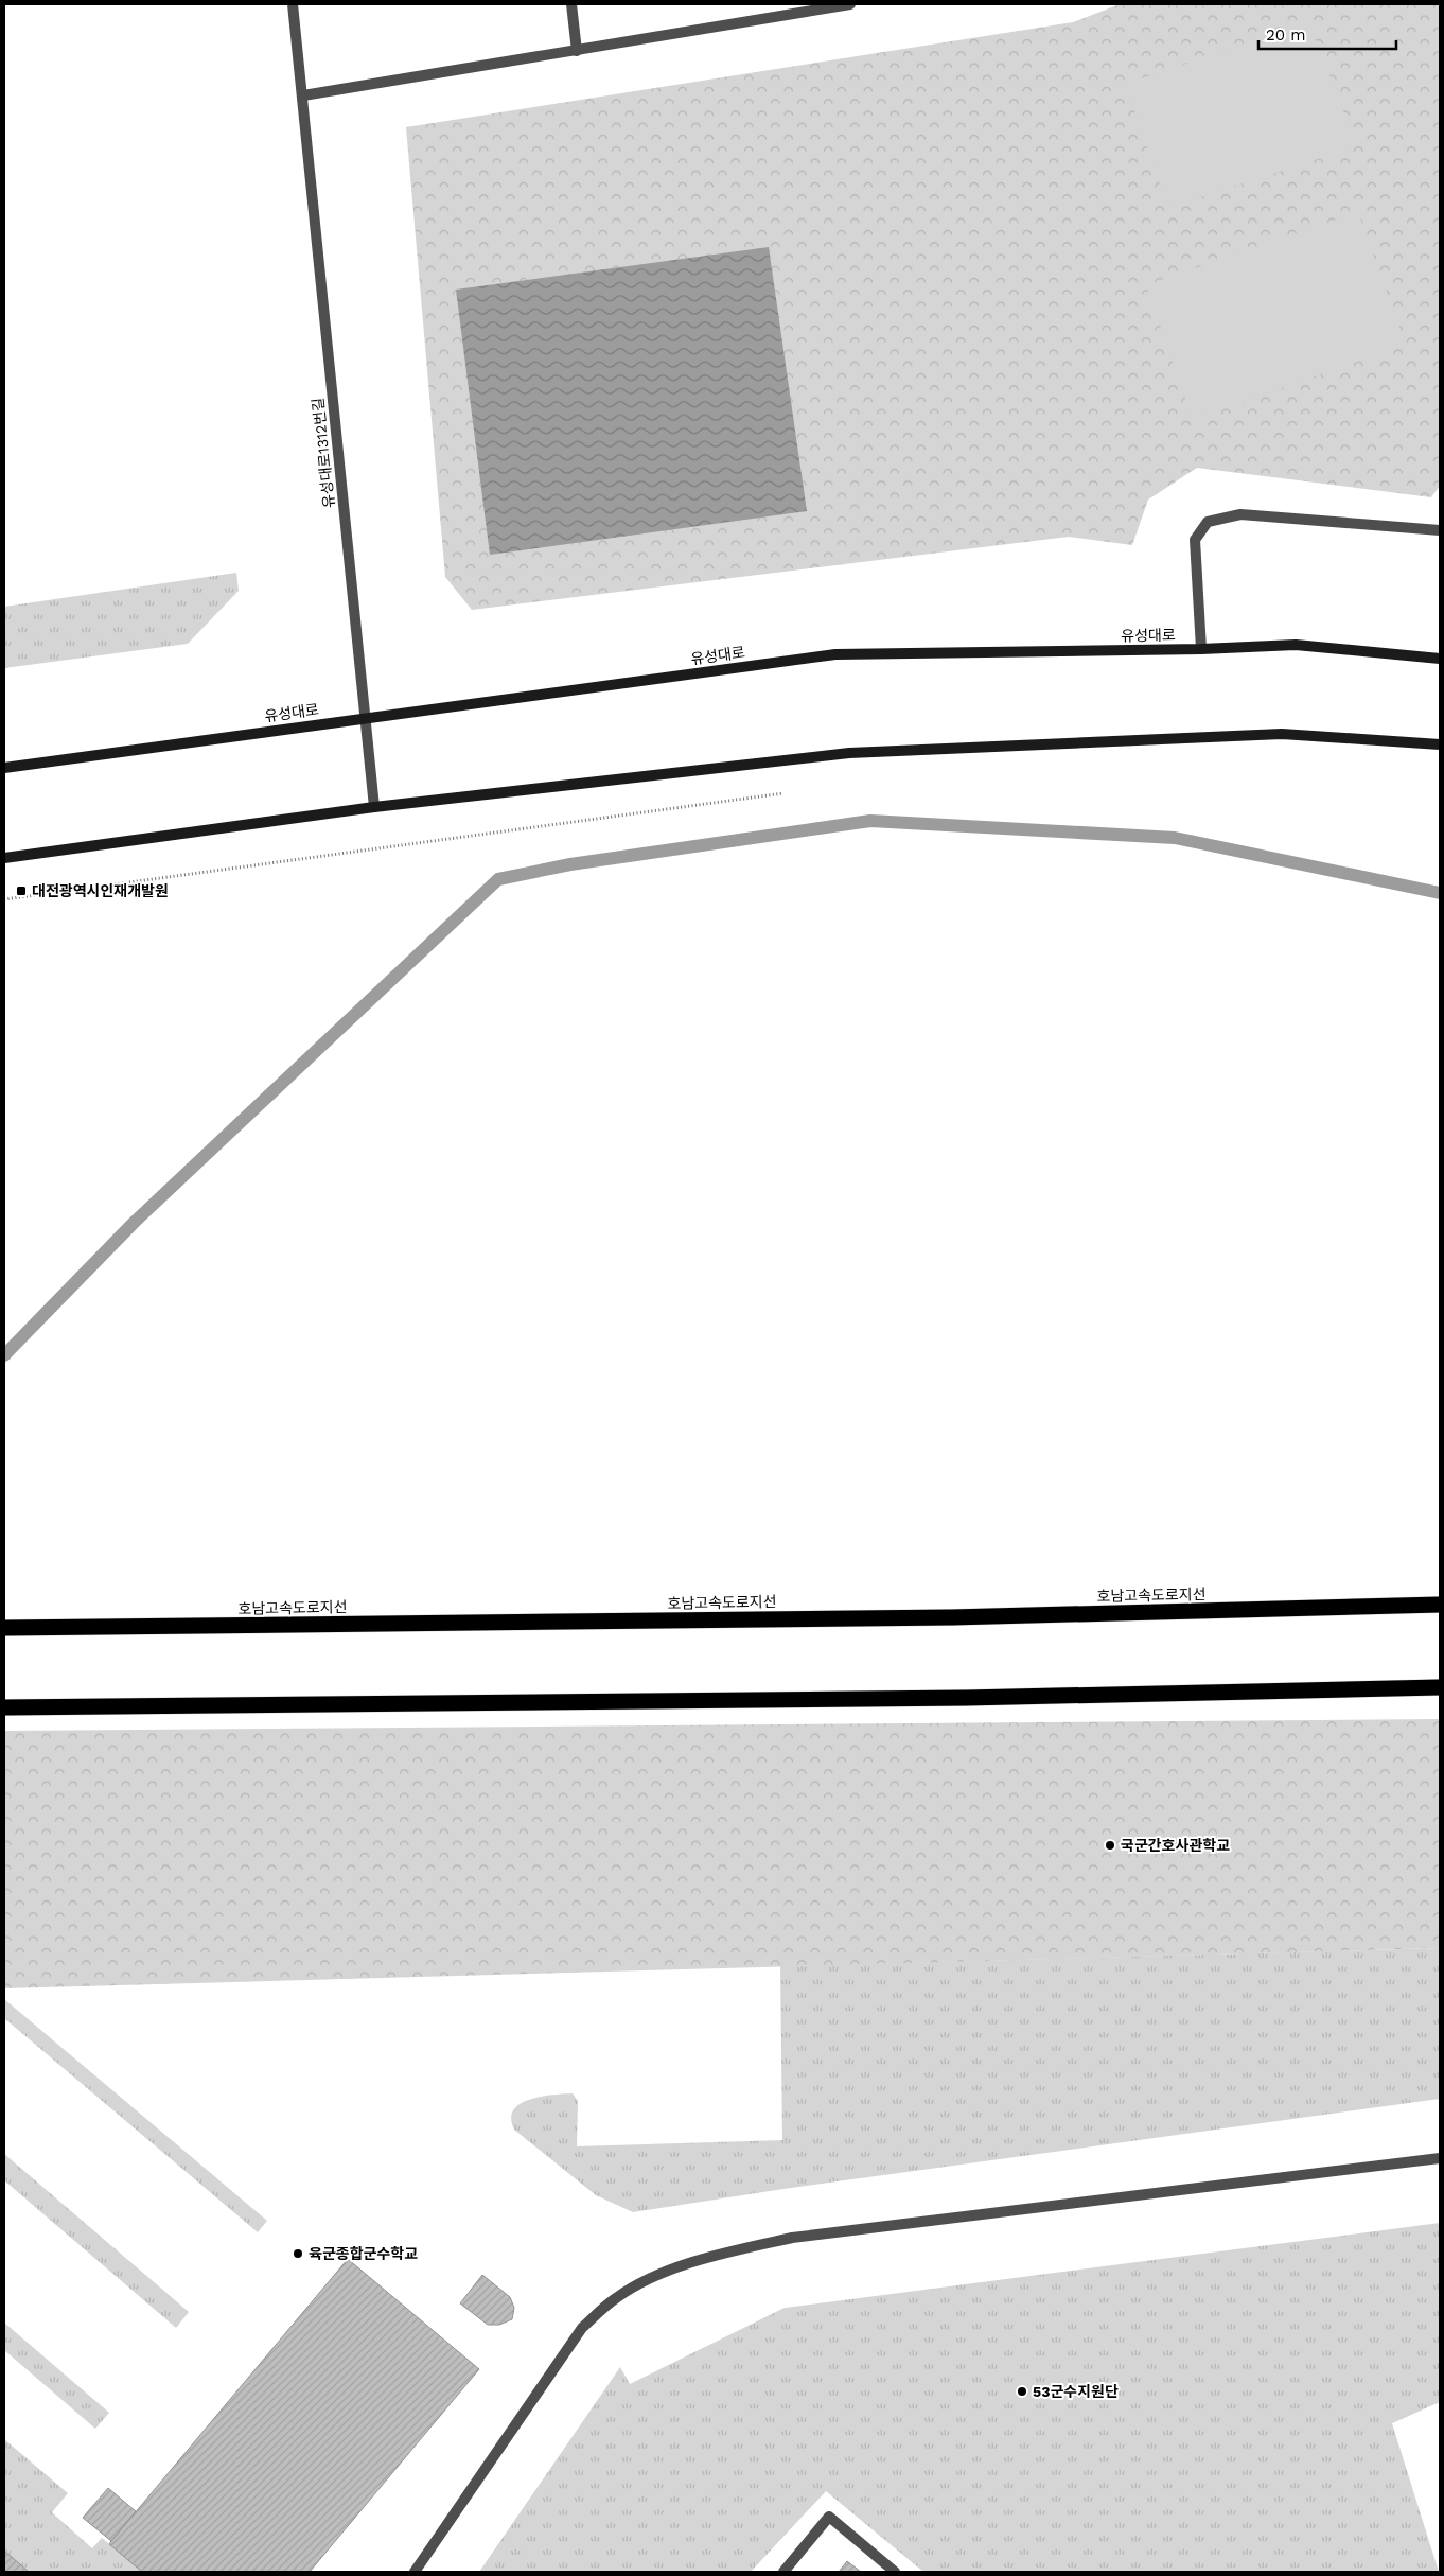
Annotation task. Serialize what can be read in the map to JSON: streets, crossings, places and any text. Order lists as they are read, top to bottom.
{
  "streets": {
    "highway": ["호남고속도로지선"],
    "main road": ["유성대로"],
    "street": ["유성대로1312번길"]
  },
  "crossings": [
    ["유성대로1312번길", "유성대로"]
  ],
  "places": {
    "transit": ["대전광역시인재개발원"],
    "other": ["국군간호사관학교", "육군종합군수학교", "53군수지원단"]
  },
  "scale_bar": "20 m"
}
